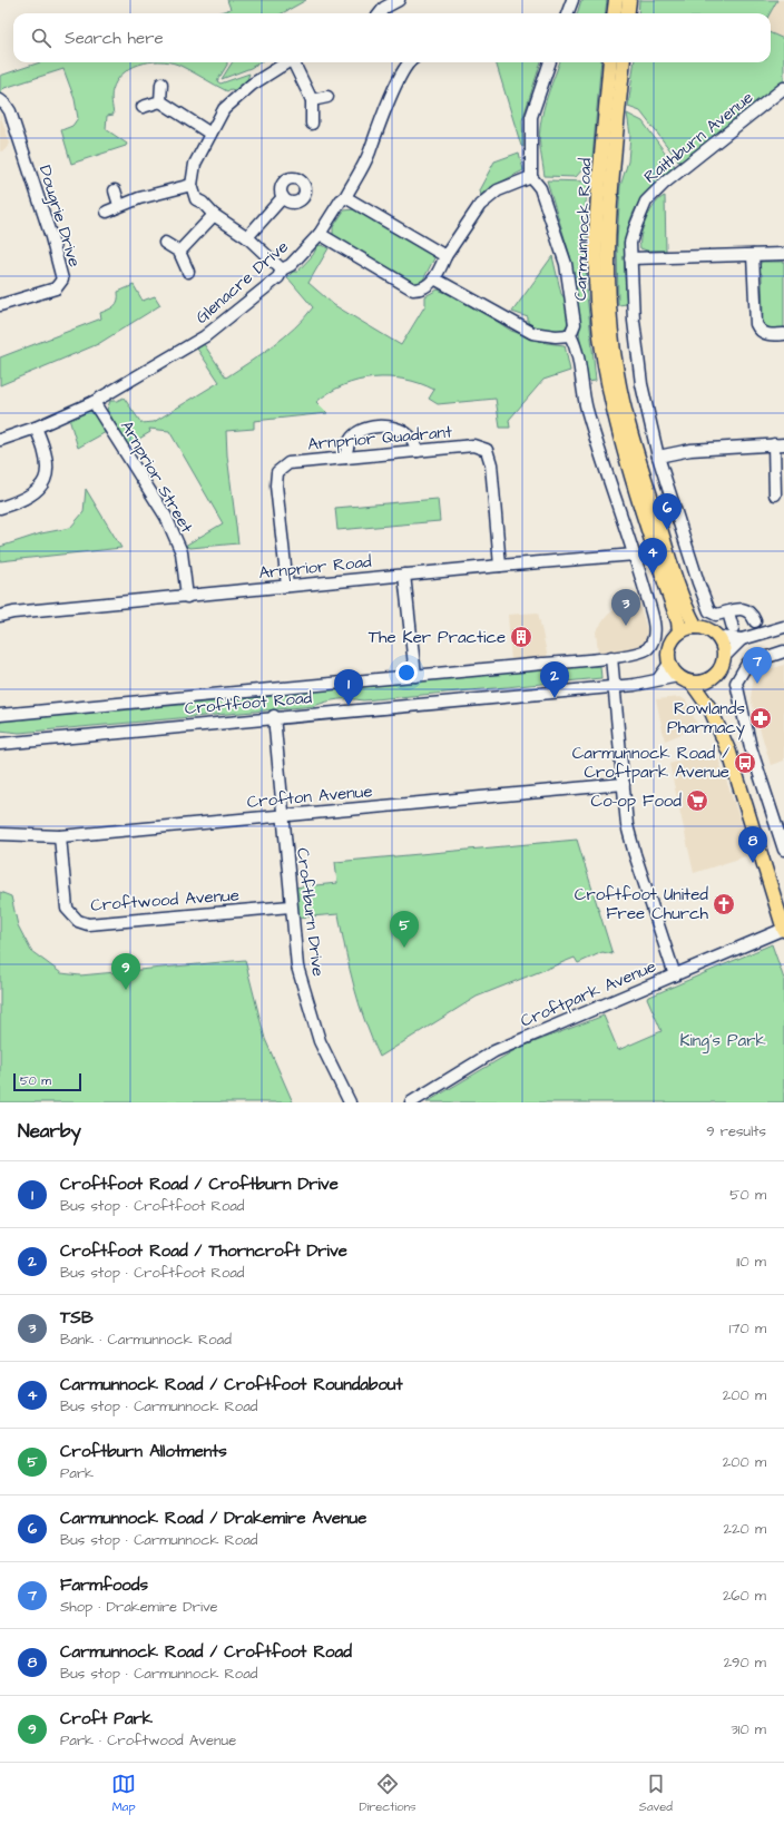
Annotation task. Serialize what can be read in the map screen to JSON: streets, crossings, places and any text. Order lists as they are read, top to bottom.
{
  "streets": {
    "main road": ["Carmunnock Road"],
    "street": [
      "Raithburn Avenue",
      "Dougrie Drive",
      "Glenacre Drive",
      "Arnprior Quadrant",
      "Arnprior Street",
      "Arnprior Road",
      "Croftfoot Road",
      "Crofton Avenue",
      "Croftwood Avenue",
      "Croftburn Drive",
      "Croftpark Avenue"
    ]
  },
  "crossings": [
    ["Carmunnock Road", "Arnprior Road"],
    ["Carmunnock Road", "Croftfoot Road"],
    ["Glenacre Drive", "Arnprior Street"],
    ["Arnprior Quadrant", "Arnprior Road"],
    ["Arnprior Street", "Arnprior Road"],
    ["Croftfoot Road", "Croftburn Drive"],
    ["Crofton Avenue", "Croftwood Avenue"],
    ["Crofton Avenue", "Croftburn Drive"],
    ["Croftwood Avenue", "Croftburn Drive"]
  ],
  "parks": ["King's Park"],
  "places": {
    "building": ["The Ker Practice"],
    "pharmacy": ["Rowlands Pharmacy"],
    "bus stop": ["Carmunnock Road / Croftpark Avenue"],
    "supermarket": ["Co-op Food"],
    "church": ["Croftfoot United Free Church"]
  },
  "scale_bar": "50 m",
  "page": {
    "search": "Search here",
    "pins": [
      "6",
      "4",
      "3",
      "7",
      "2",
      "1",
      "8",
      "5",
      "9"
    ],
    "scale": "50 m",
    "heading": ["Nearby", "9 results"],
    "list": [
      {
        "mark": "1",
        "name": "Croftfoot Road / Croftburn Drive",
        "note": "Bus stop · Croftfoot Road",
        "value": "50 m"
      },
      {
        "mark": "2",
        "name": "Croftfoot Road / Thorncroft Drive",
        "note": "Bus stop · Croftfoot Road",
        "value": "110 m"
      },
      {
        "mark": "3",
        "name": "TSB",
        "note": "Bank · Carmunnock Road",
        "value": "170 m"
      },
      {
        "mark": "4",
        "name": "Carmunnock Road / Croftfoot Roundabout",
        "note": "Bus stop · Carmunnock Road",
        "value": "200 m"
      },
      {
        "mark": "5",
        "name": "Croftburn Allotments",
        "note": "Park",
        "value": "200 m"
      },
      {
        "mark": "6",
        "name": "Carmunnock Road / Drakemire Avenue",
        "note": "Bus stop · Carmunnock Road",
        "value": "220 m"
      },
      {
        "mark": "7",
        "name": "Farmfoods",
        "note": "Shop · Drakemire Drive",
        "value": "260 m"
      },
      {
        "mark": "8",
        "name": "Carmunnock Road / Croftfoot Road",
        "note": "Bus stop · Carmunnock Road",
        "value": "290 m"
      },
      {
        "mark": "9",
        "name": "Croft Park",
        "note": "Park · Croftwood Avenue",
        "value": "310 m"
      }
    ],
    "nav": ["Map", "Directions", "Saved"]
  }
}
